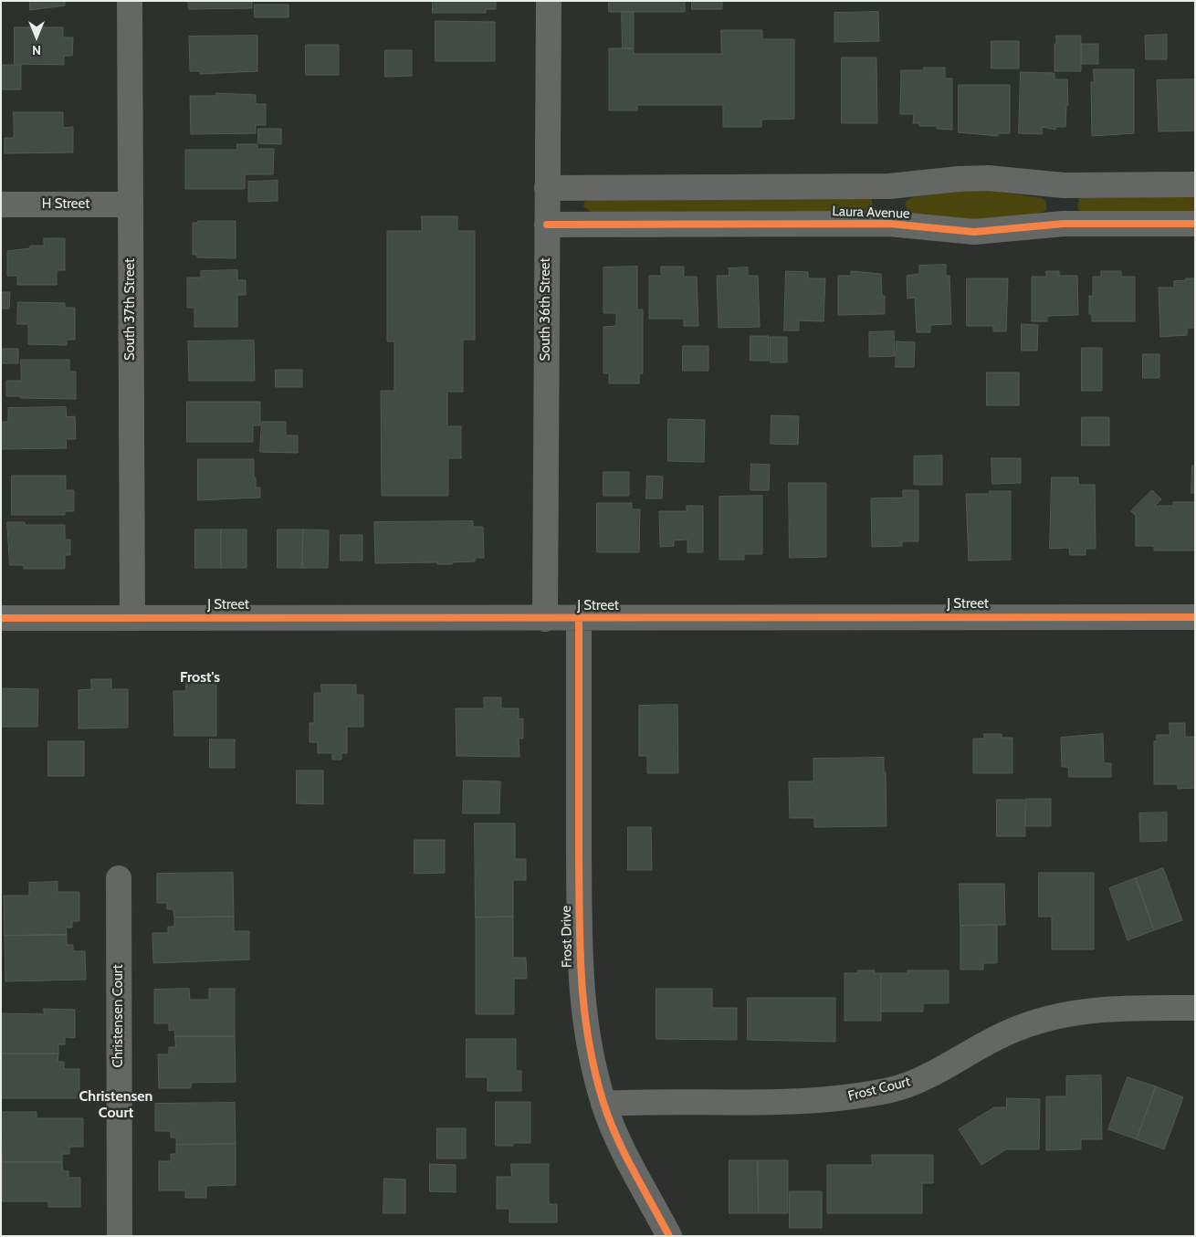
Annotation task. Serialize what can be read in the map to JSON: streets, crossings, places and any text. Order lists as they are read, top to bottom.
{
  "streets": {
    "street": [
      "H Street",
      "Laura Avenue",
      "South 37th Street",
      "South 36th Street",
      "J Street",
      "Frost Drive",
      "Christensen Court",
      "Frost Court"
    ]
  },
  "crossings": [
    ["H Street", "South 37th Street"],
    ["Laura Avenue", "South 36th Street"],
    ["South 37th Street", "J Street"],
    ["South 36th Street", "J Street"],
    ["J Street", "Frost Drive"],
    ["Frost Drive", "Frost Court"]
  ],
  "districts": ["Frost's", "Christensen Court"],
  "north": "bottom"
}
